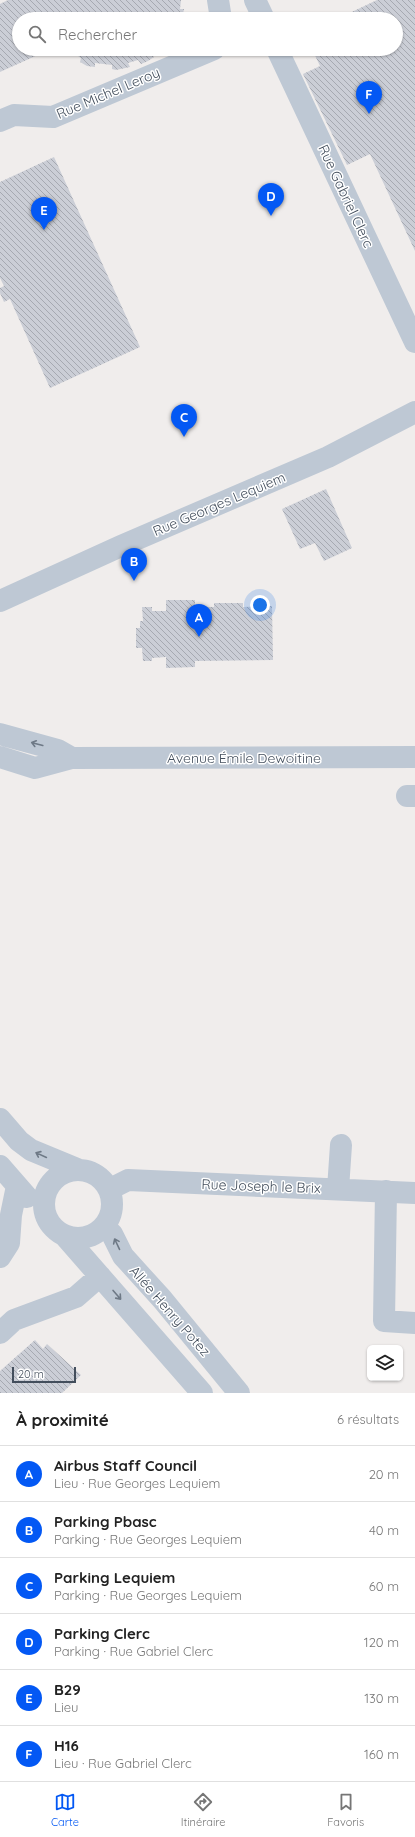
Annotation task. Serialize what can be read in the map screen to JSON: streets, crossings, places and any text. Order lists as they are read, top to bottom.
{
  "streets": {
    "street": [
      "Rue Michel Leroy",
      "Rue Gabriel Clerc",
      "Rue Georges Lequiem",
      "Avenue Émile Dewoitine",
      "Rue Joseph le Brix",
      "Allée Henry Potez"
    ]
  },
  "crossings": [
    ["Rue Joseph le Brix", "Allée Henry Potez"]
  ],
  "scale_bar": "20 m",
  "page": {
    "search": "Rechercher",
    "pins": [
      "F",
      "D",
      "E",
      "C",
      "B",
      "A"
    ],
    "scale": "20 m",
    "heading": ["À proximité", "6 résultats"],
    "list": [
      {
        "mark": "A",
        "name": "Airbus Staff Council",
        "note": "Lieu · Rue Georges Lequiem",
        "value": "20 m"
      },
      {
        "mark": "B",
        "name": "Parking Pbasc",
        "note": "Parking · Rue Georges Lequiem",
        "value": "40 m"
      },
      {
        "mark": "C",
        "name": "Parking Lequiem",
        "note": "Parking · Rue Georges Lequiem",
        "value": "60 m"
      },
      {
        "mark": "D",
        "name": "Parking Clerc",
        "note": "Parking · Rue Gabriel Clerc",
        "value": "120 m"
      },
      {
        "mark": "E",
        "name": "B29",
        "note": "Lieu",
        "value": "130 m"
      },
      {
        "mark": "F",
        "name": "H16",
        "note": "Lieu · Rue Gabriel Clerc",
        "value": "160 m"
      }
    ],
    "nav": ["Carte", "Itinéraire", "Favoris"]
  }
}
